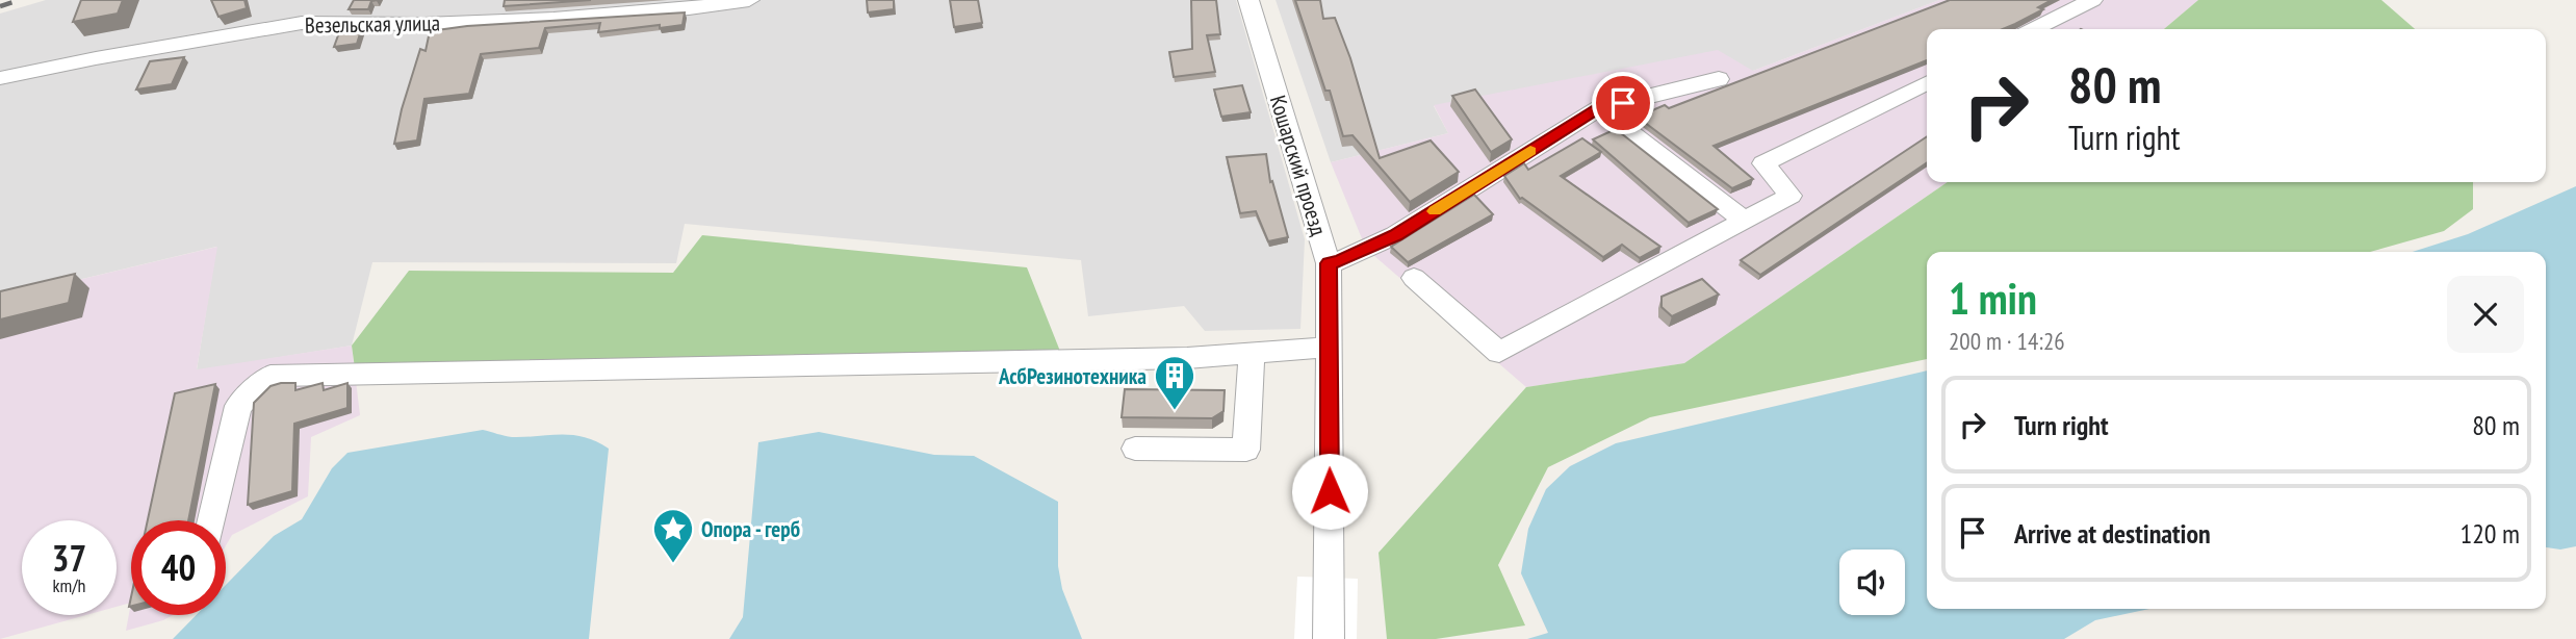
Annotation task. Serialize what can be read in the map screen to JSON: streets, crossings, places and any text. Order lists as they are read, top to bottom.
{
  "streets": {
    "street": ["Везельская улица", "Кошарский проезд"]
  },
  "places": {
    "building": ["АсбРезинотехника"],
    "place": ["Опора - герб"]
  },
  "page": {
    "turn": ["80 m", "Turn right"],
    "heading": ["1 min", "200 m · 14:26"],
    "list": [
      {
        "name": "Turn right",
        "value": "80 m"
      },
      {
        "name": "Arrive at destination",
        "value": "120 m"
      }
    ],
    "speed": "37 km/h",
    "limit": "40"
  }
}
